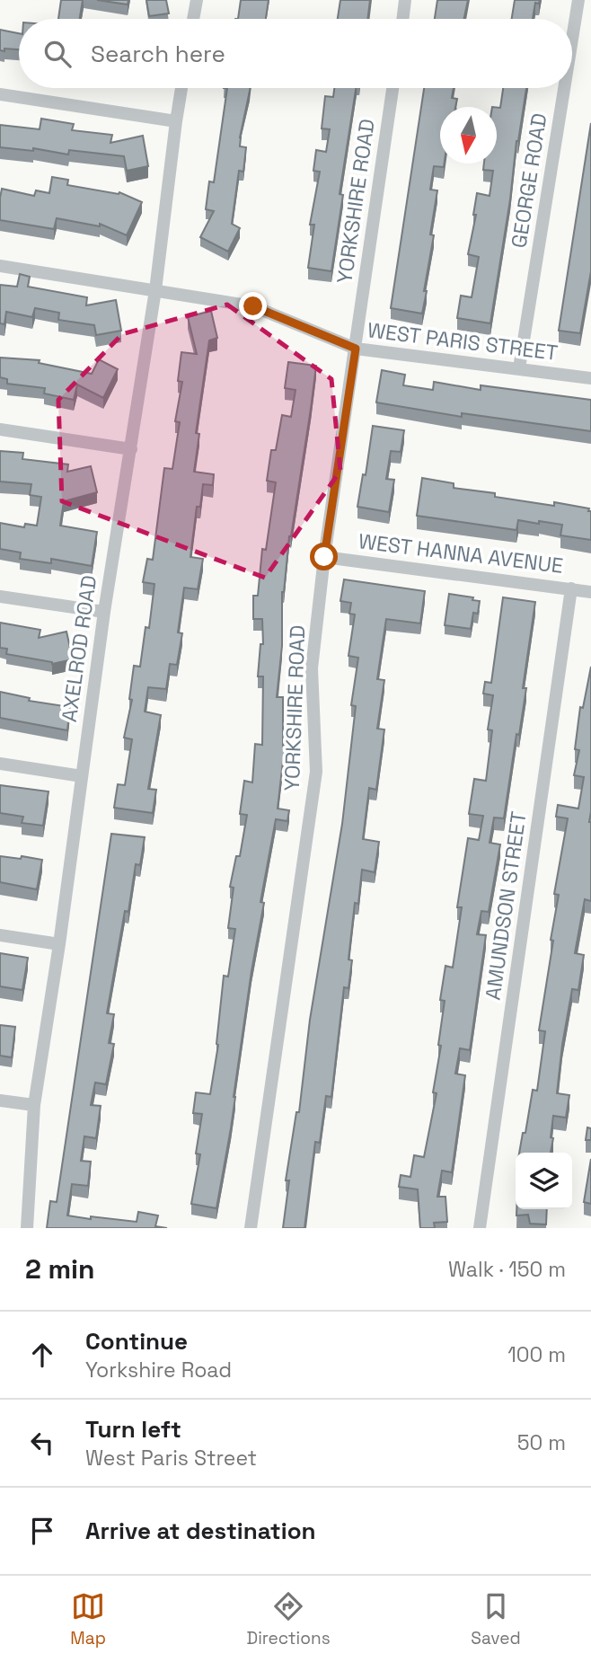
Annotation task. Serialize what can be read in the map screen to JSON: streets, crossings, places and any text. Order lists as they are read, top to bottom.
{
  "streets": {
    "street": [
      "GEORGE ROAD",
      "YORKSHIRE ROAD",
      "WEST PARIS STREET",
      "WEST HANNA AVENUE",
      "AXELROD ROAD",
      "AMUNDSON STREET"
    ]
  },
  "crossings": [
    ["GEORGE ROAD", "WEST PARIS STREET"],
    ["YORKSHIRE ROAD", "WEST PARIS STREET"],
    ["YORKSHIRE ROAD", "WEST HANNA AVENUE"],
    ["WEST PARIS STREET", "AXELROD ROAD"],
    ["WEST HANNA AVENUE", "AMUNDSON STREET"]
  ],
  "north": "bottom",
  "page": {
    "search": "Search here",
    "heading": ["2 min", "Walk · 150 m"],
    "list": [
      ["Continue", "Yorkshire Road", "100 m"],
      ["Turn left", "West Paris Street", "50 m"],
      "Arrive at destination"
    ],
    "nav": ["Map", "Directions", "Saved"]
  }
}
